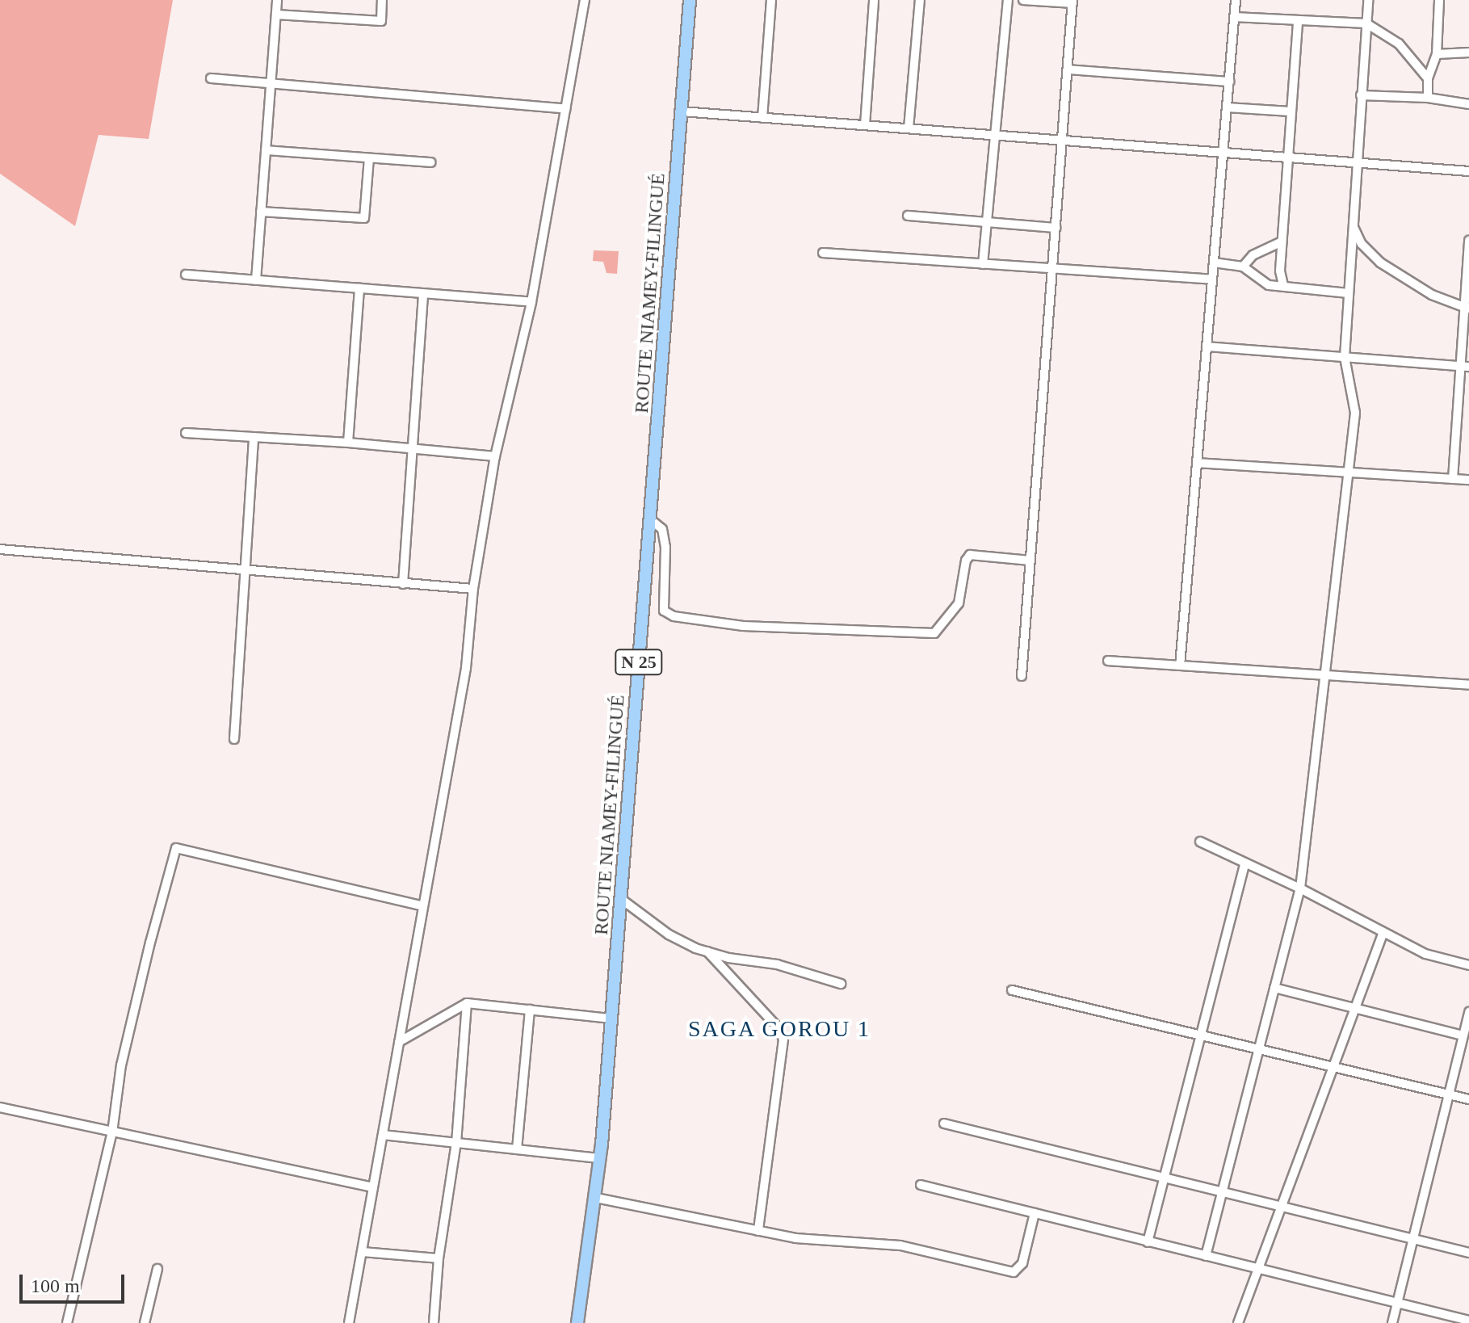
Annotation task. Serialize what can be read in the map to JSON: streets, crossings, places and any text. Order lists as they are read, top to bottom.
{
  "streets": {
    "main road": ["ROUTE NIAMEY-FILINGUÉ", "N 25"]
  },
  "districts": ["SAGA GOROU 1"],
  "scale_bar": "100 m"
}
